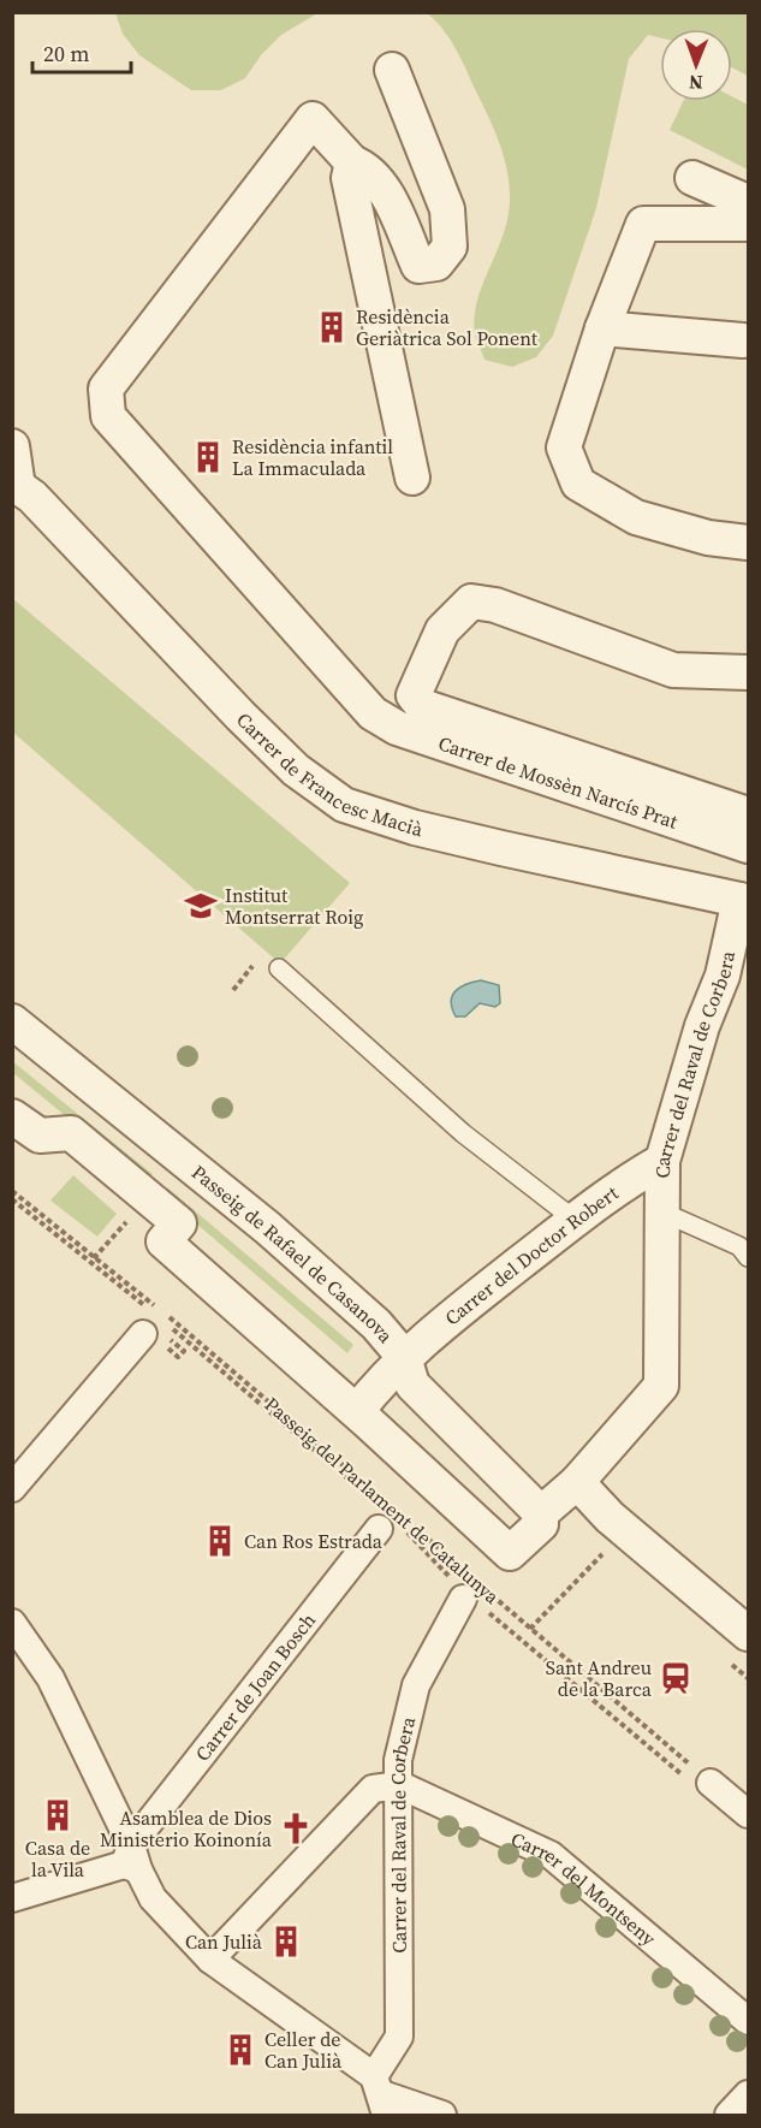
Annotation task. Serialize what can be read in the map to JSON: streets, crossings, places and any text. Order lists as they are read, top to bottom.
{
  "streets": {
    "street": [
      "Carrer de Francesc Macià",
      "Carrer de Mossèn Narcís Prat",
      "Carrer del Raval de Corbera",
      "Passeig de Rafael de Casanova",
      "Carrer del Doctor Robert",
      "Carrer de Joan Bosch",
      "Carrer del Montseny"
    ],
    "path": ["Passeig del Parlament de Catalunya"]
  },
  "crossings": [
    ["Carrer de Francesc Macià", "Carrer del Raval de Corbera"],
    ["Carrer del Raval de Corbera", "Passeig de Rafael de Casanova"],
    ["Carrer del Raval de Corbera", "Carrer del Doctor Robert"],
    ["Carrer del Raval de Corbera", "Passeig del Parlament de Catalunya"],
    ["Carrer del Raval de Corbera", "Carrer del Montseny"],
    ["Passeig de Rafael de Casanova", "Carrer del Doctor Robert"]
  ],
  "places": {
    "building": [
      "Residència Geriàtrica Sol Ponent",
      "Residència infantil La Immaculada",
      "Can Ros Estrada",
      "Casa de la Vila",
      "Can Julià",
      "Celler de Can Julià"
    ],
    "school or university": ["Institut Montserrat Roig"],
    "station": ["Sant Andreu de la Barca"],
    "church": ["Asamblea de Dios Ministerio Koinonía"]
  },
  "scale_bar": "20 m",
  "north": "bottom"
}
